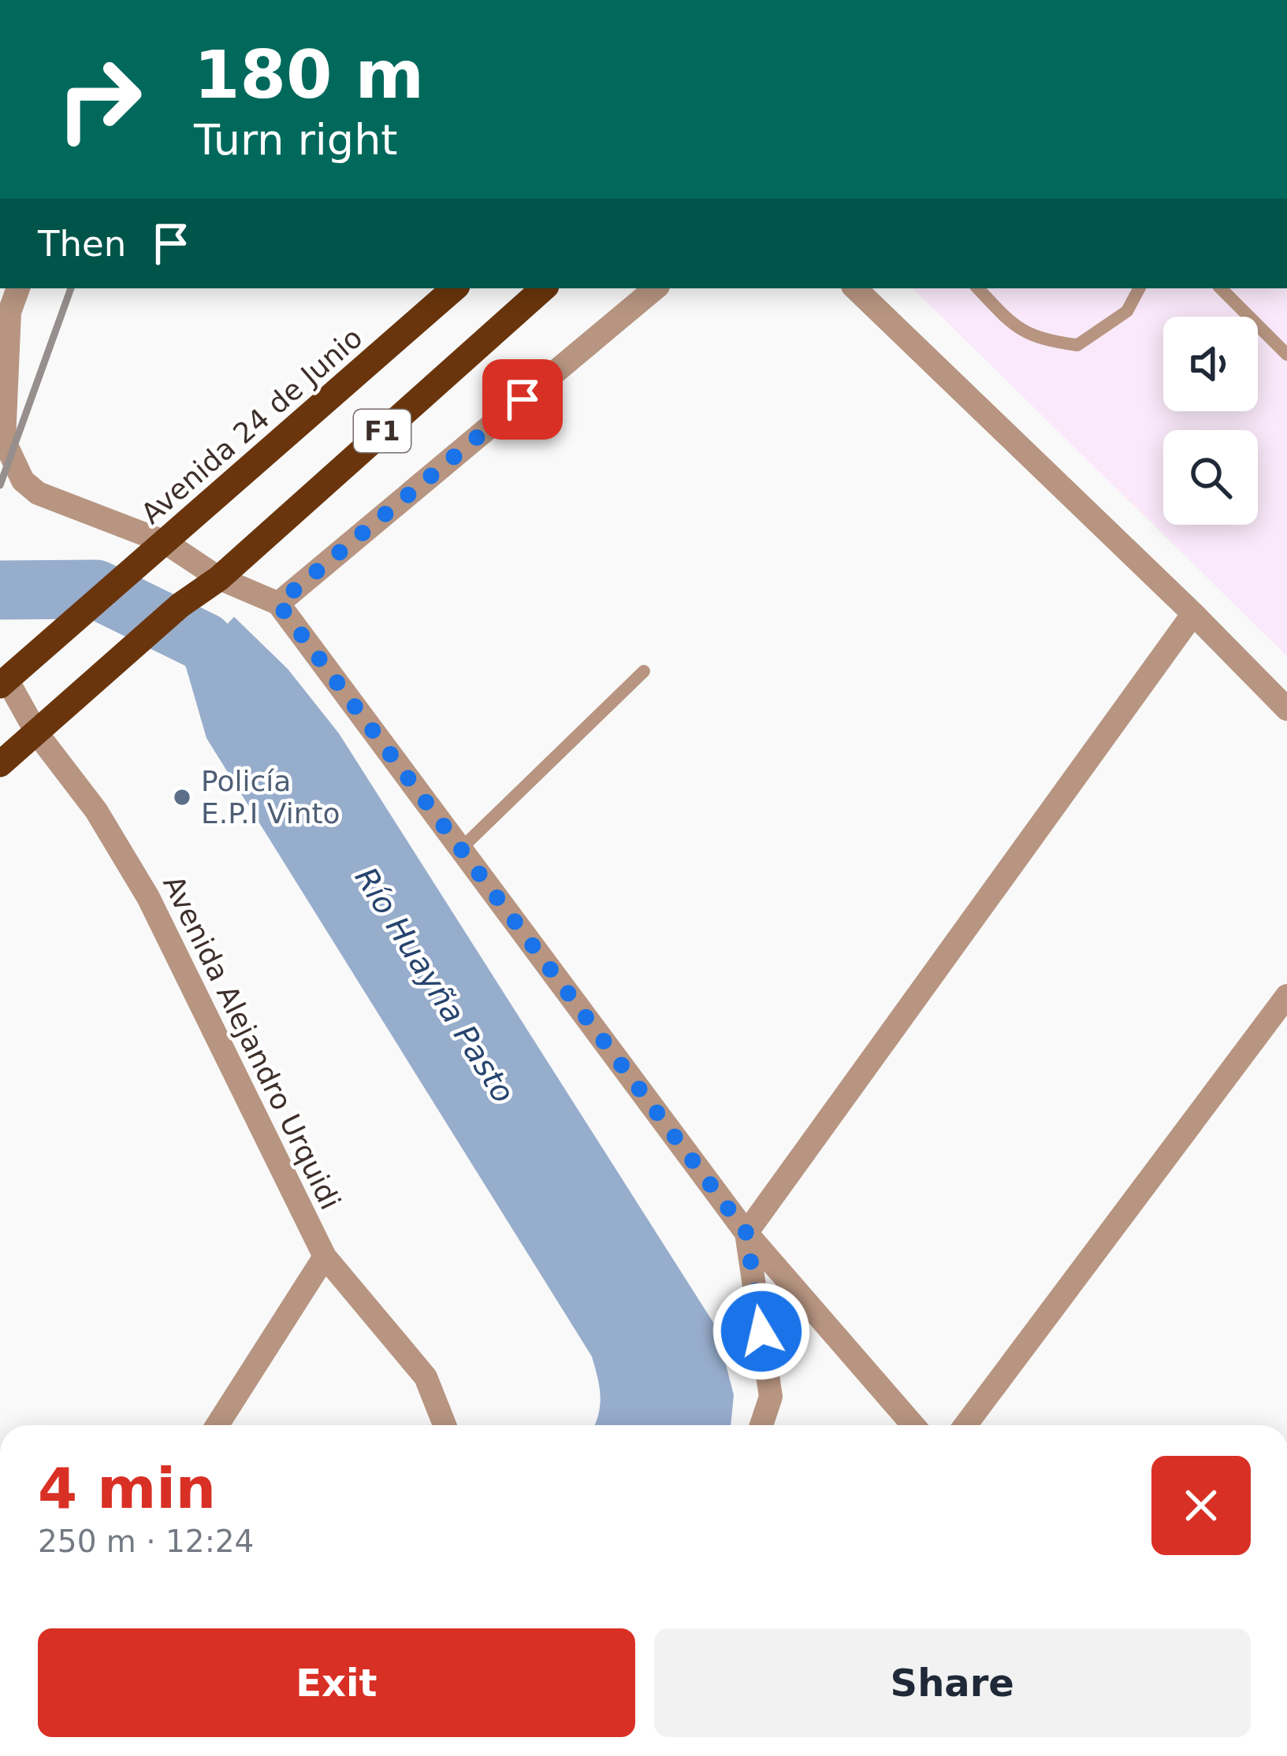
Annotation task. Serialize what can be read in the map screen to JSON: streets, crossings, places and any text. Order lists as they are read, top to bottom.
{
  "streets": {
    "highway": ["Avenida 24 de Junio", "F1"],
    "street": ["Avenida Alejandro Urquidi"]
  },
  "crossings": [
    ["Avenida 24 de Junio", "Avenida Alejandro Urquidi"],
    ["F1", "Avenida Alejandro Urquidi"]
  ],
  "water": ["Río Huayña Pasto"],
  "places": ["Policía E.P.I Vinto"],
  "page": {
    "turn": ["180 m", "Turn right"],
    "then": "Then",
    "heading": ["4 min", "250 m · 12:24"],
    "buttons": ["Exit", "Share"]
  }
}
